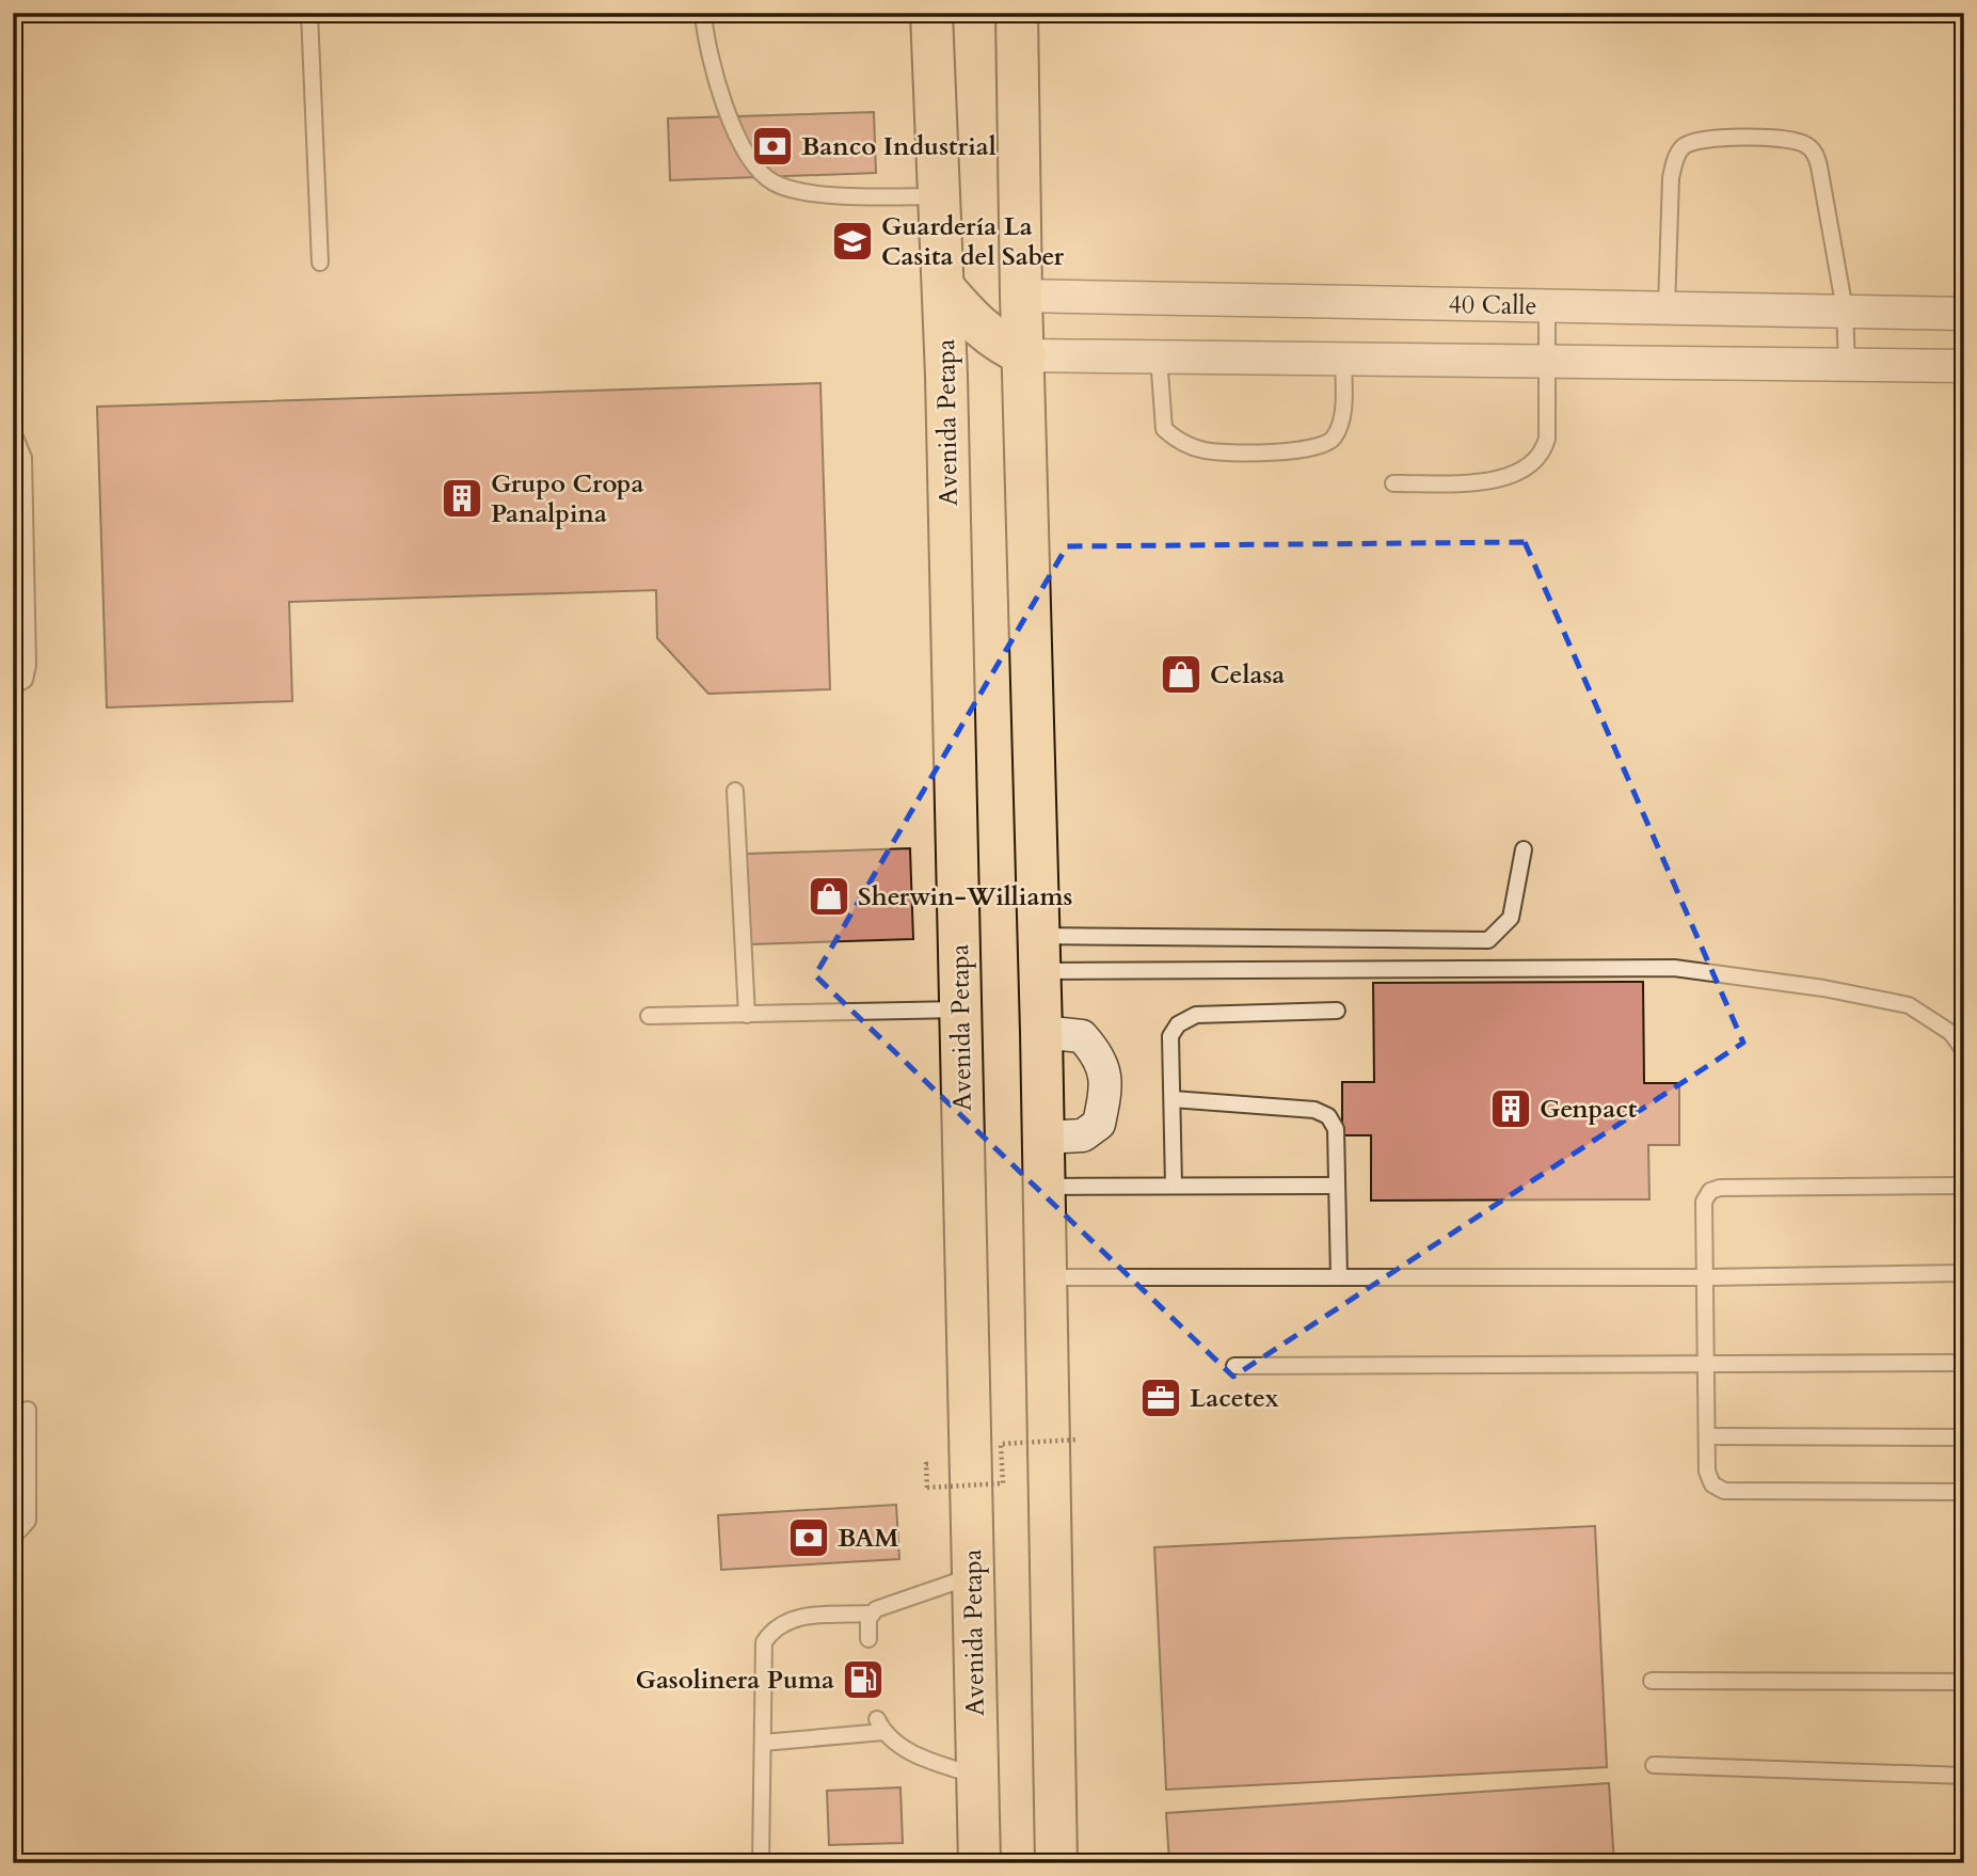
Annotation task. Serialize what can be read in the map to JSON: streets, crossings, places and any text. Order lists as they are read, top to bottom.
{
  "streets": {
    "main road": ["Avenida Petapa"],
    "street": ["40 Calle"]
  },
  "places": {
    "bank": ["Banco Industrial", "BAM"],
    "school or university": ["Guardería La Casita del Saber"],
    "building": ["Grupo Cropa Panalpina", "Genpact"],
    "shop": ["Celasa", "Sherwin-Williams"],
    "office": ["Lacetex"],
    "fuel station": ["Gasolinera Puma"]
  }
}
